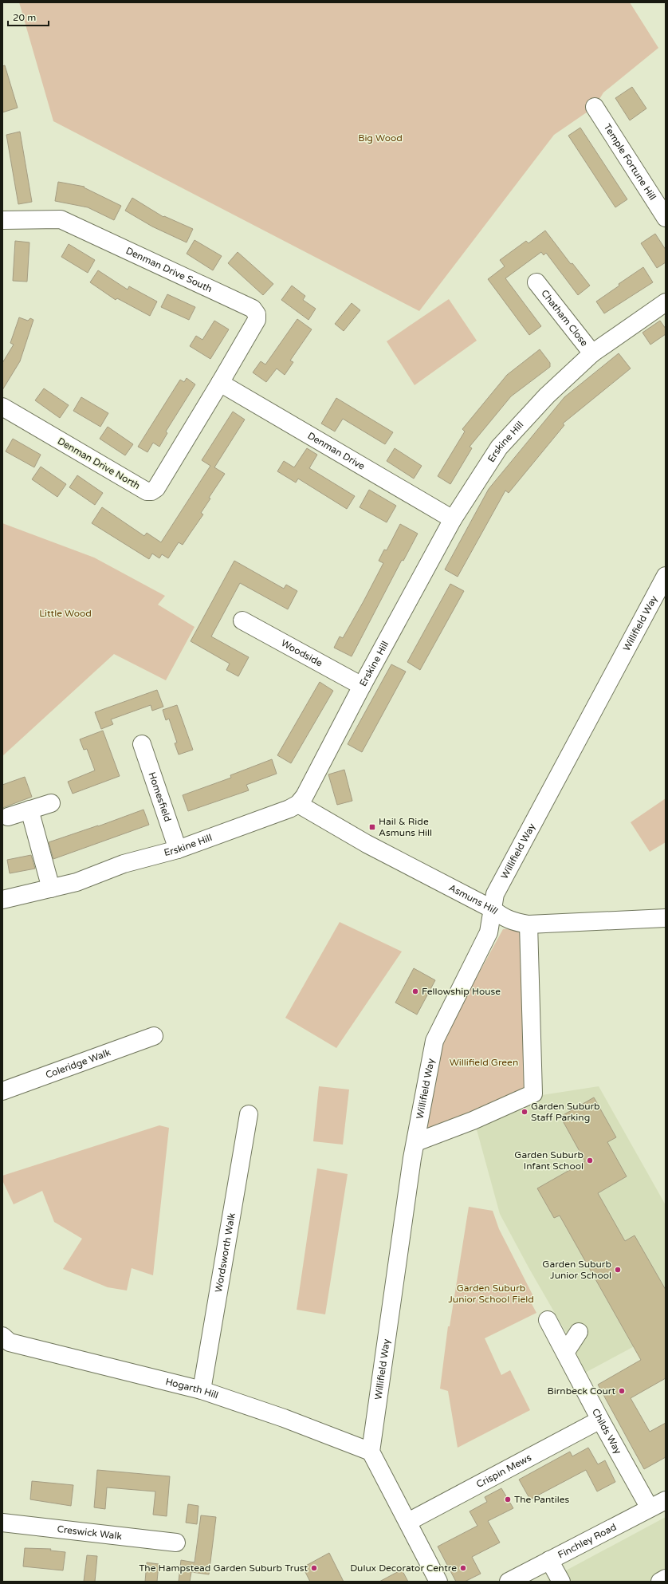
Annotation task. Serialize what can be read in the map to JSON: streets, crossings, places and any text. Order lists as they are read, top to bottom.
{
  "streets": {
    "street": [
      "Temple Fortune Hill",
      "Denman Drive South",
      "Chatham Close",
      "Erskine Hill",
      "Denman Drive",
      "Denman Drive North",
      "Willifield Way",
      "Woodside",
      "Homesfield",
      "Asmuns Hill",
      "Coleridge Walk",
      "Wordsworth Walk",
      "Hogarth Hill",
      "Childs Way",
      "Crispin Mews",
      "Creswick Walk",
      "Finchley Road"
    ]
  },
  "crossings": [
    ["Denman Drive South", "Denman Drive"],
    ["Denman Drive South", "Denman Drive North"],
    ["Chatham Close", "Erskine Hill"],
    ["Erskine Hill", "Denman Drive"],
    ["Erskine Hill", "Woodside"],
    ["Erskine Hill", "Homesfield"],
    ["Erskine Hill", "Asmuns Hill"],
    ["Denman Drive", "Denman Drive North"],
    ["Willifield Way", "Asmuns Hill"],
    ["Willifield Way", "Hogarth Hill"],
    ["Wordsworth Walk", "Hogarth Hill"],
    ["Childs Way", "Crispin Mews"],
    ["Childs Way", "Finchley Road"]
  ],
  "parks": [
    "Big Wood",
    "Little Wood",
    "Willifield Green",
    "Garden Suburb Junior School Field"
  ],
  "places": {
    "transit": ["Hail & Ride Asmuns Hill"],
    "other": [
      "Fellowship House",
      "Garden Suburb Staff Parking",
      "Garden Suburb Infant School",
      "Garden Suburb Junior School",
      "Birnbeck Court",
      "The Pantiles",
      "The Hampstead Garden Suburb Trust",
      "Dulux Decorator Centre"
    ]
  },
  "scale_bar": "20 m"
}
